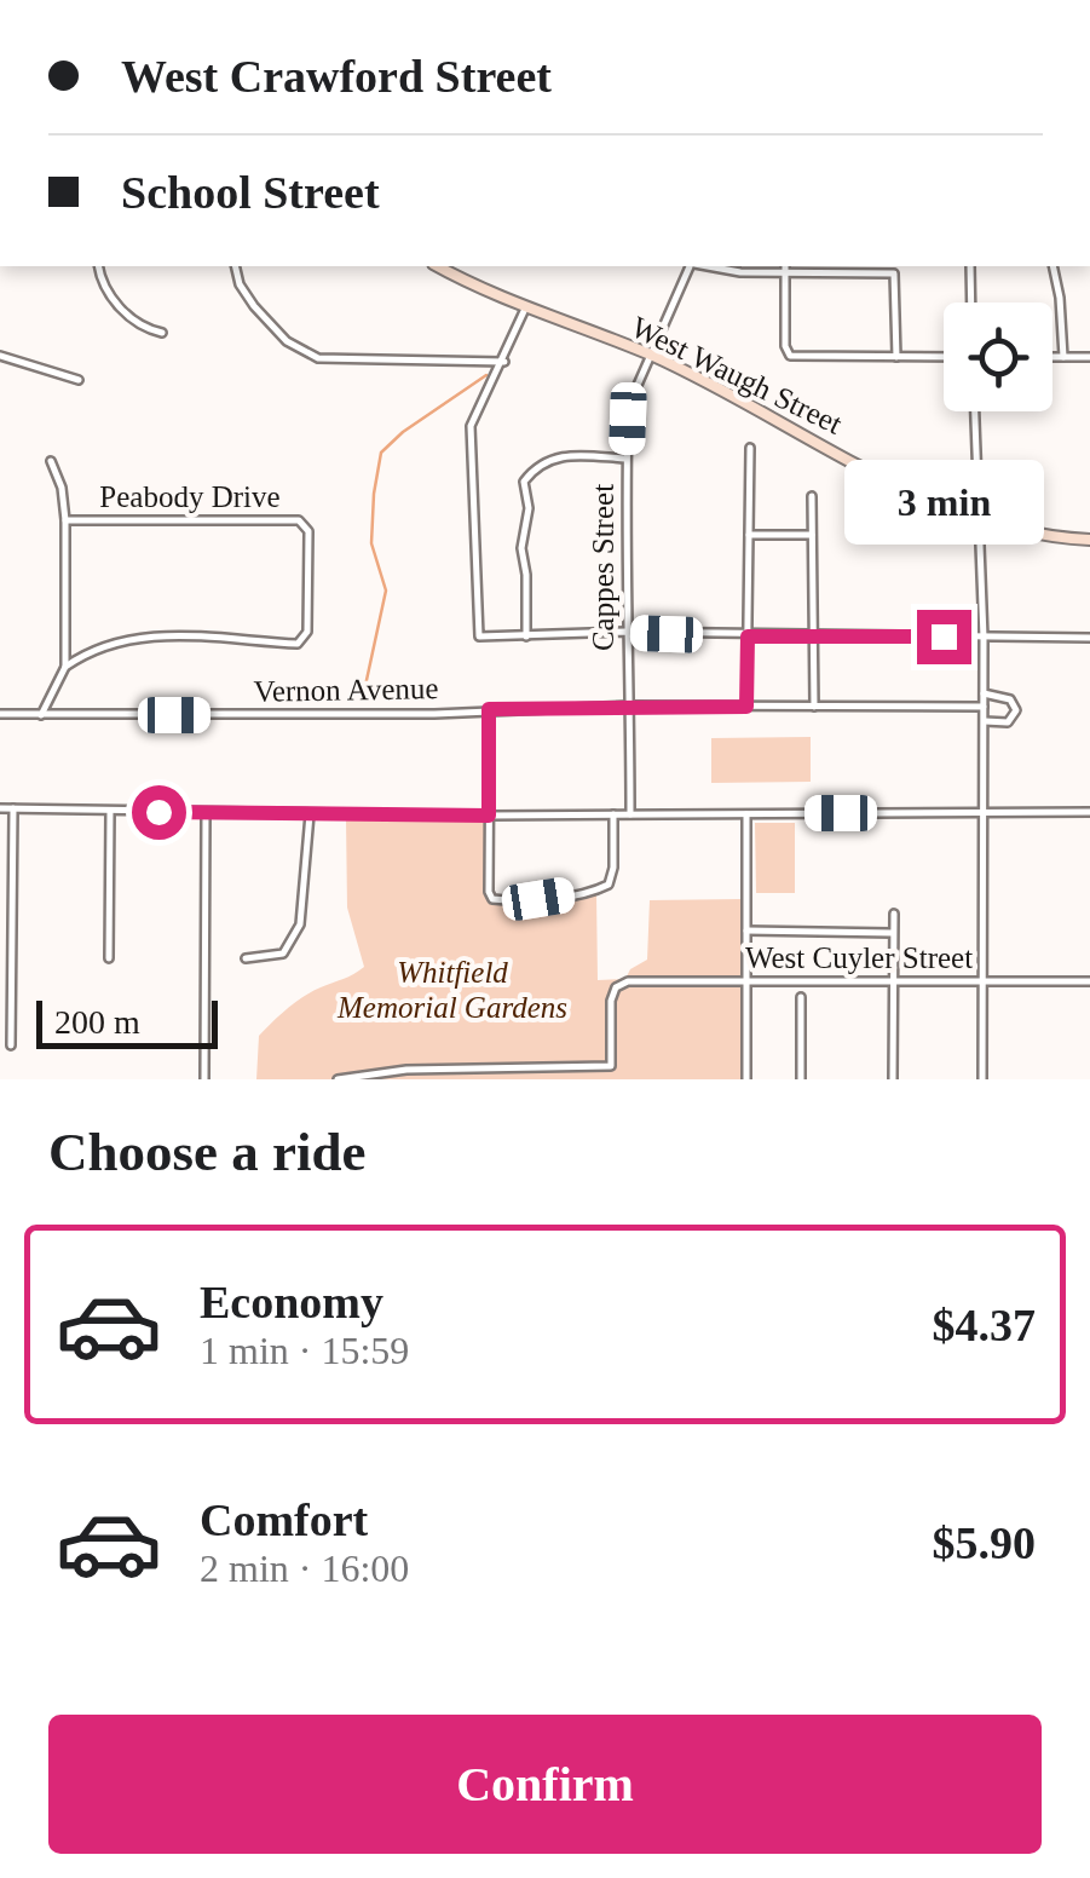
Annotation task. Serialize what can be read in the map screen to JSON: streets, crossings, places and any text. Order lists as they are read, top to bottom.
{
  "streets": {
    "street": [
      "West Waugh Street",
      "Peabody Drive",
      "Cappes Street",
      "Vernon Avenue",
      "West Cuyler Street"
    ]
  },
  "crossings": [
    ["West Waugh Street", "Cappes Street"],
    ["Cappes Street", "Vernon Avenue"]
  ],
  "parks": ["Whitfield Memorial Gardens"],
  "scale_bar": "200 m",
  "page": {
    "banner": ["West Crawford Street", "School Street"],
    "bubble": "3 min",
    "scale": "200 m",
    "heading": "Choose a ride",
    "list": [
      {
        "name": "Economy",
        "note": "1 min · 15:59",
        "value": "$4.37"
      },
      {
        "name": "Comfort",
        "note": "2 min · 16:00",
        "value": "$5.90"
      }
    ],
    "buttons": "Confirm"
  }
}
